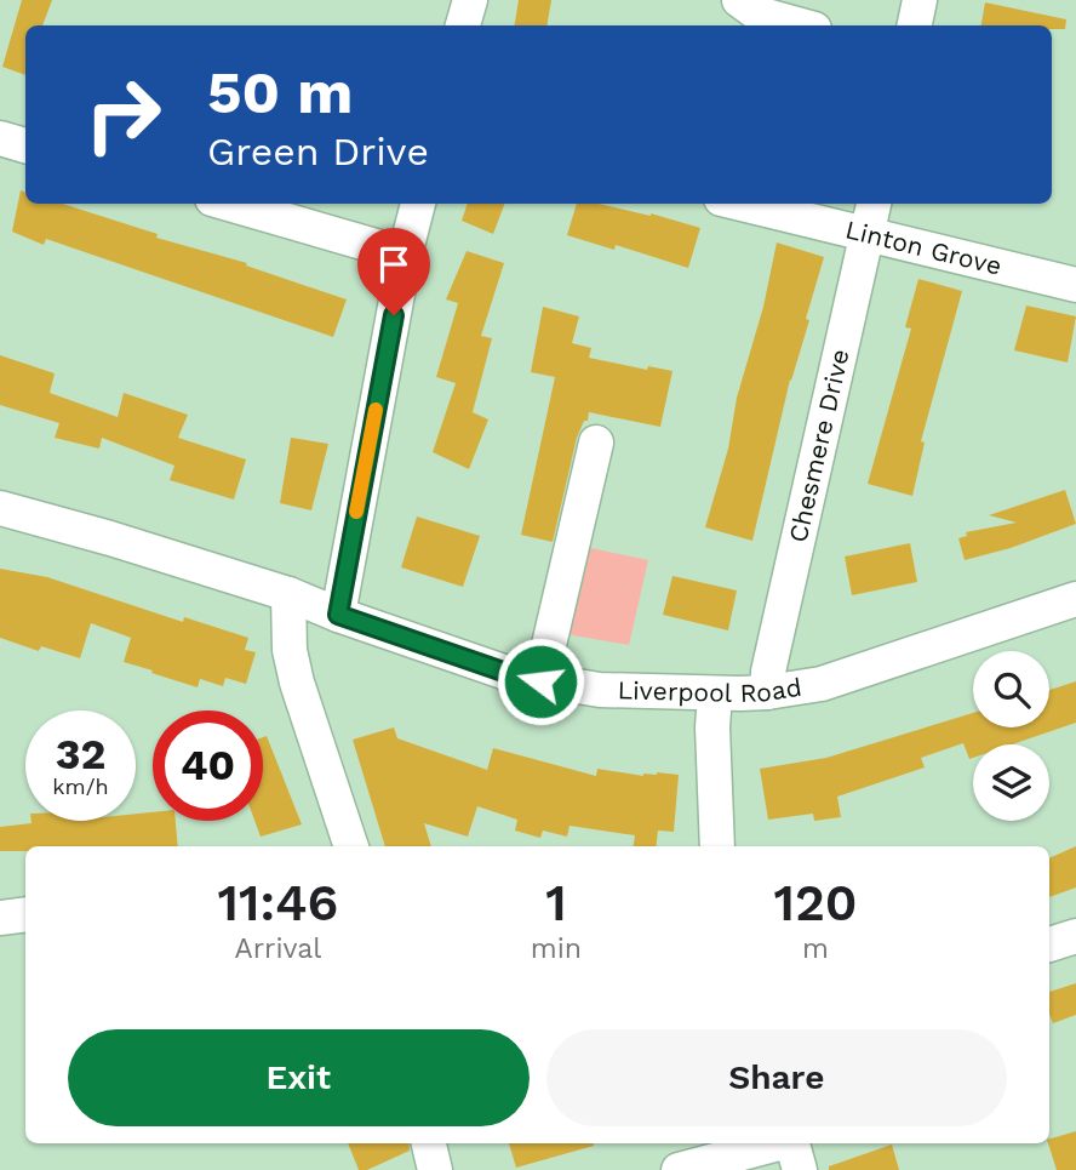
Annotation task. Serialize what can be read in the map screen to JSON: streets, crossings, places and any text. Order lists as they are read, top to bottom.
{
  "streets": {
    "street": ["Linton Grove", "Chesmere Drive", "Liverpool Road"]
  },
  "crossings": [
    ["Linton Grove", "Chesmere Drive"],
    ["Chesmere Drive", "Liverpool Road"]
  ],
  "page": {
    "turn": ["50 m", "Green Drive"],
    "speed": "32 km/h",
    "limit": "40",
    "eta": [
      "11:46",
      "Arrival",
      "1",
      "min",
      "120",
      "m"
    ],
    "buttons": ["Exit", "Share"]
  }
}
